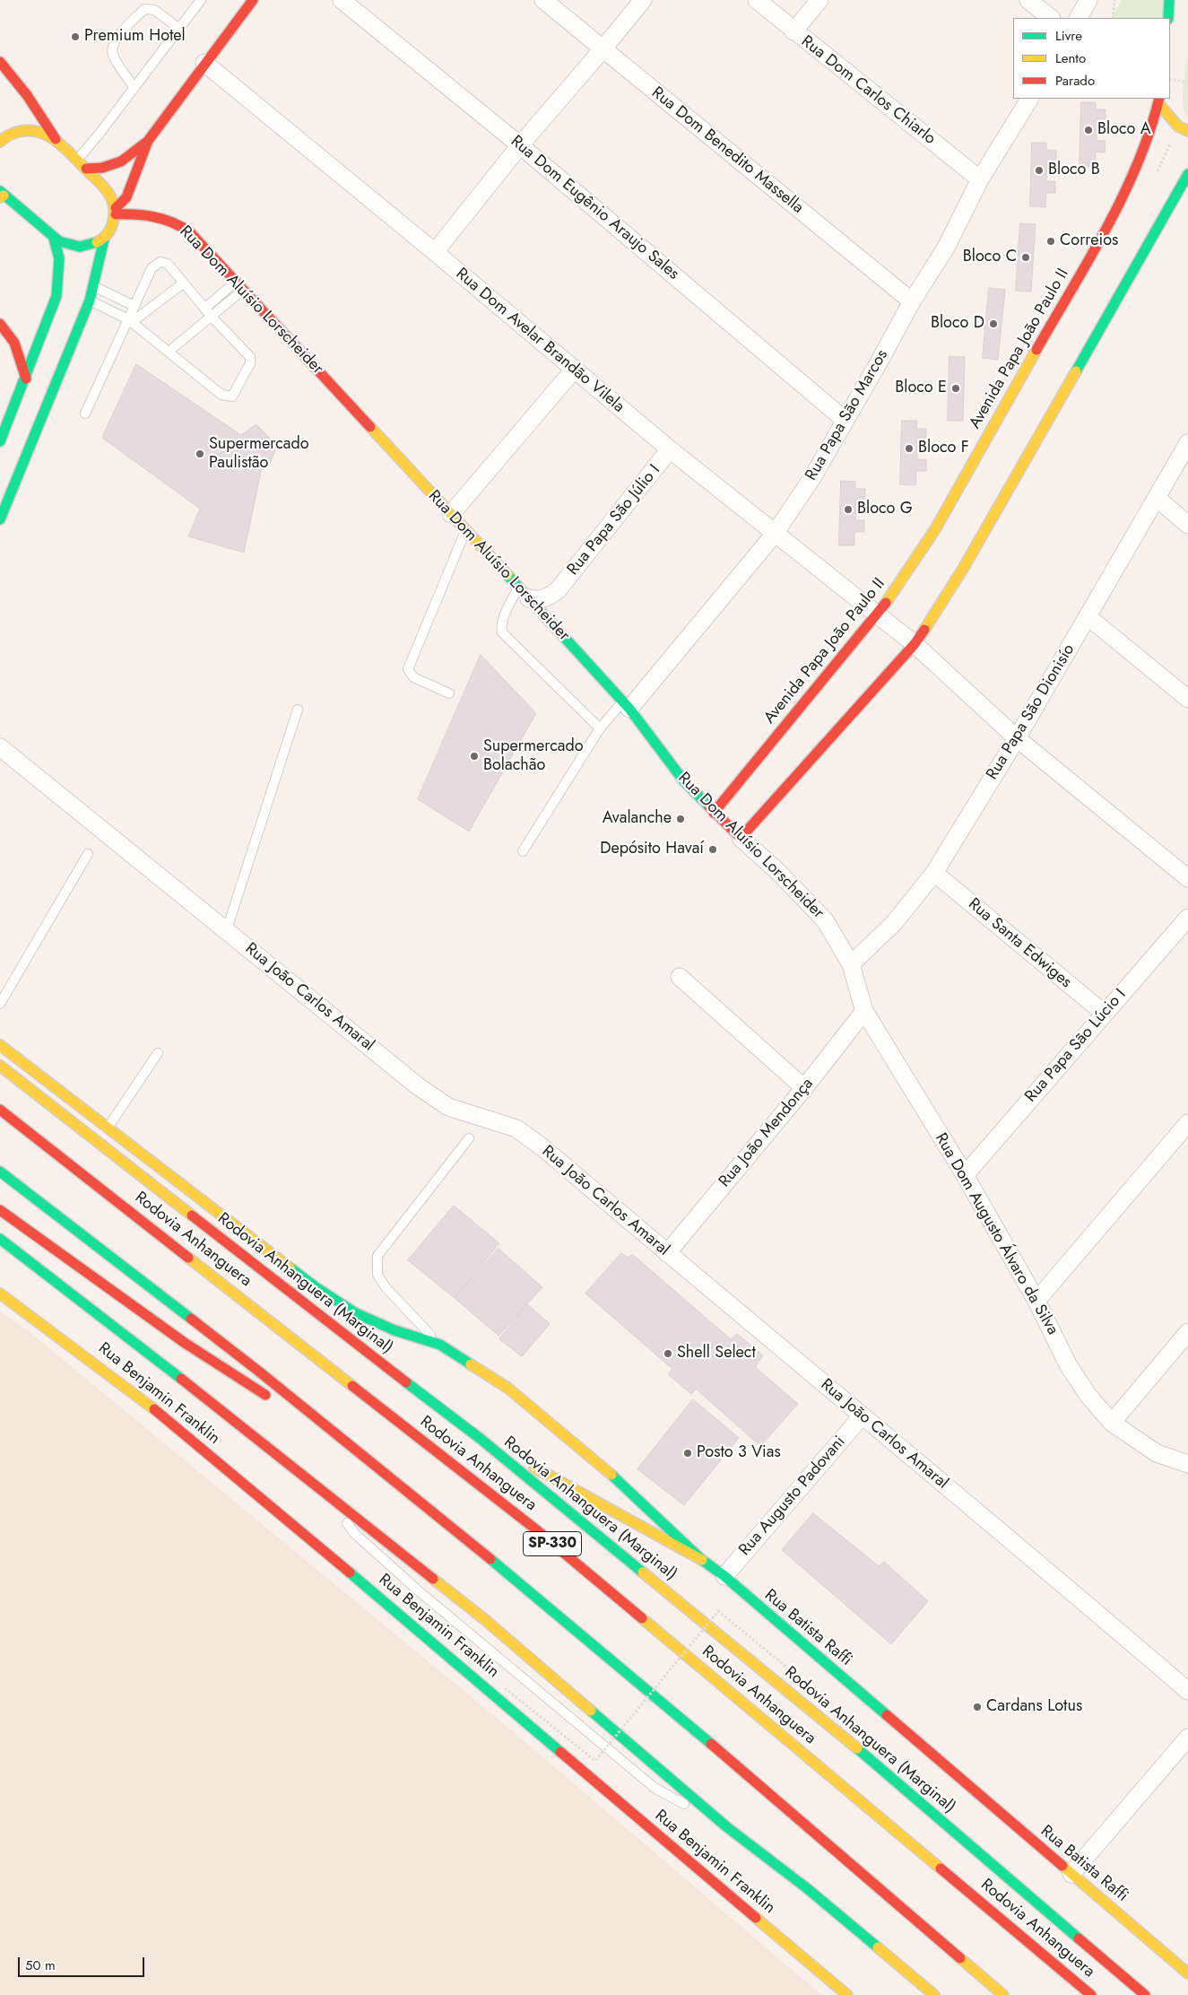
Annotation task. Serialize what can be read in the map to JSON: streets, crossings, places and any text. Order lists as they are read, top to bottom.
{
  "streets": {
    "main road": [
      "Rua Dom Aluísio Lorscheider",
      "Avenida Papa João Paulo II",
      "Rodovia Anhanguera",
      "Rodovia Anhanguera (Marginal)",
      "Rua Benjamin Franklin",
      "SP-330",
      "Rua Batista Raffi"
    ],
    "street": [
      "Rua Dom Carlos Chiarlo",
      "Rua Dom Benedito Massella",
      "Rua Dom Eugênio Araujo Sales",
      "Rua Dom Avelar Brandão Vilela",
      "Rua Papa São Marcos",
      "Rua Papa São Júlio I",
      "Rua Papa São Dionisío",
      "Rua Santa Edwiges",
      "Rua João Carlos Amaral",
      "Rua Papa São Lúcio I",
      "Rua João Mendonça",
      "Rua Dom Augusto Álvaro da Silva",
      "Rua Augusto Padovani"
    ]
  },
  "crossings": [
    ["Rua Dom Carlos Chiarlo", "Rua Papa São Marcos"],
    ["Rua Dom Benedito Massella", "Rua Papa São Marcos"],
    ["Rua Dom Eugênio Araujo Sales", "Rua Papa São Marcos"],
    ["Rua Dom Aluísio Lorscheider", "Avenida Papa João Paulo II"],
    ["Rua Dom Aluísio Lorscheider", "Rua Papa São Marcos"],
    ["Rua Dom Aluísio Lorscheider", "Rua Papa São Júlio I"],
    ["Rua Dom Aluísio Lorscheider", "Rua Papa São Dionisío"],
    ["Rua Dom Aluísio Lorscheider", "Rua Dom Augusto Álvaro da Silva"],
    ["Rua Dom Avelar Brandão Vilela", "Avenida Papa João Paulo II"],
    ["Rua Dom Avelar Brandão Vilela", "Rua Papa São Marcos"],
    ["Rua Dom Avelar Brandão Vilela", "Rua Papa São Júlio I"],
    ["Rua Dom Avelar Brandão Vilela", "Rua Papa São Dionisío"],
    ["Rua Papa São Dionisío", "Rua Santa Edwiges"],
    ["Rua Papa São Dionisío", "Rua Dom Augusto Álvaro da Silva"],
    ["Rua Santa Edwiges", "Rua Papa São Lúcio I"],
    ["Rua João Carlos Amaral", "Rua João Mendonça"],
    ["Rua João Carlos Amaral", "Rua Augusto Padovani"],
    ["Rua Papa São Lúcio I", "Rua Dom Augusto Álvaro da Silva"],
    ["Rua João Mendonça", "Rua Dom Augusto Álvaro da Silva"],
    ["Rua Augusto Padovani", "Rua Batista Raffi"]
  ],
  "places": [
    "Premium Hotel",
    "Bloco A",
    "Bloco B",
    "Correios",
    "Bloco C",
    "Bloco D",
    "Bloco E",
    "Bloco F",
    "Supermercado Paulistão",
    "Bloco G",
    "Supermercado Bolachão",
    "Avalanche",
    "Depósito Havaí",
    "Shell Select",
    "Posto 3 Vias",
    "Cardans Lotus"
  ],
  "legend": ["Livre", "Lento", "Parado"],
  "scale_bar": "50 m"
}
